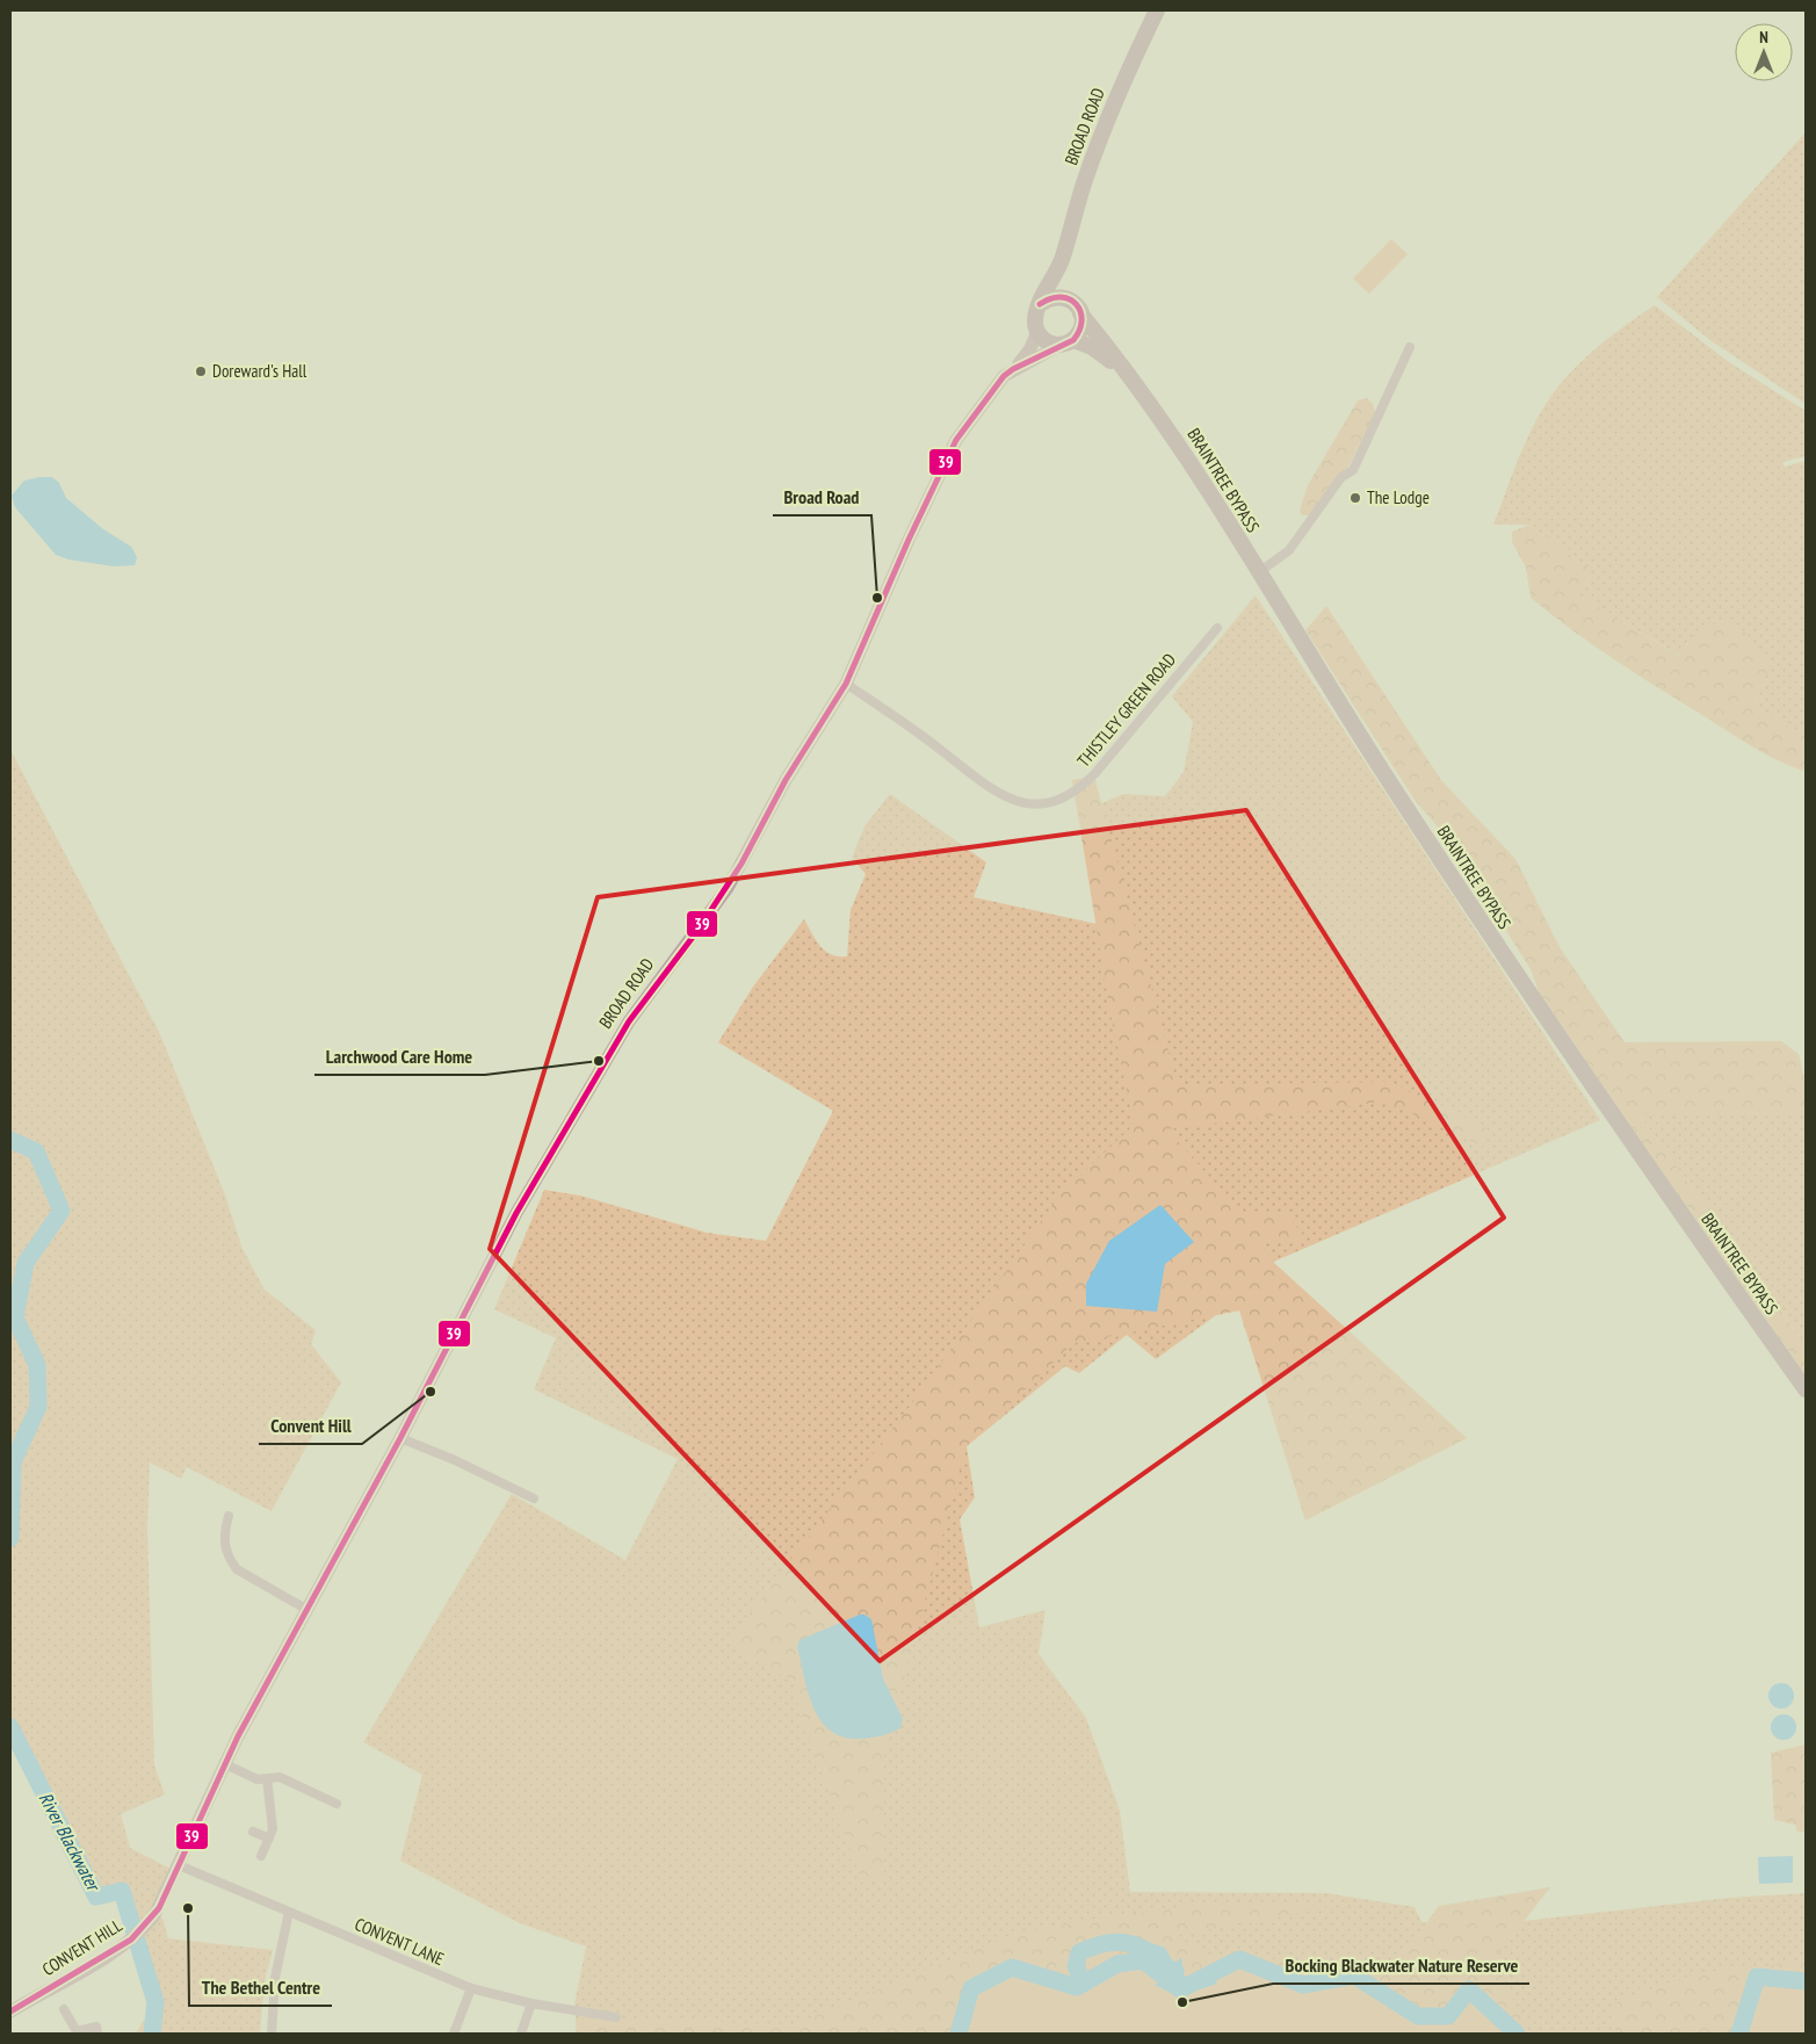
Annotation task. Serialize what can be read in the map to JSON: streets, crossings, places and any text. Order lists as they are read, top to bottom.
{
  "streets": {
    "highway": ["BROAD ROAD", "BRAINTREE BYPASS"],
    "main road": ["CONVENT HILL"],
    "street": ["THISTLEY GREEN ROAD", "CONVENT LANE"]
  },
  "crossings": [
    ["BROAD ROAD", "BRAINTREE BYPASS"],
    ["BROAD ROAD", "THISTLEY GREEN ROAD"],
    ["BROAD ROAD", "CONVENT HILL"],
    ["CONVENT LANE", "CONVENT HILL"]
  ],
  "water": ["River Blackwater"],
  "places": [
    "Doreward's Hall",
    "The Lodge",
    "Broad Road",
    "Larchwood Care Home",
    "Convent Hill",
    "The Bethel Centre",
    "Bocking Blackwater Nature Reserve"
  ],
  "lines": ["transit line 39"],
  "north": "top"
}
